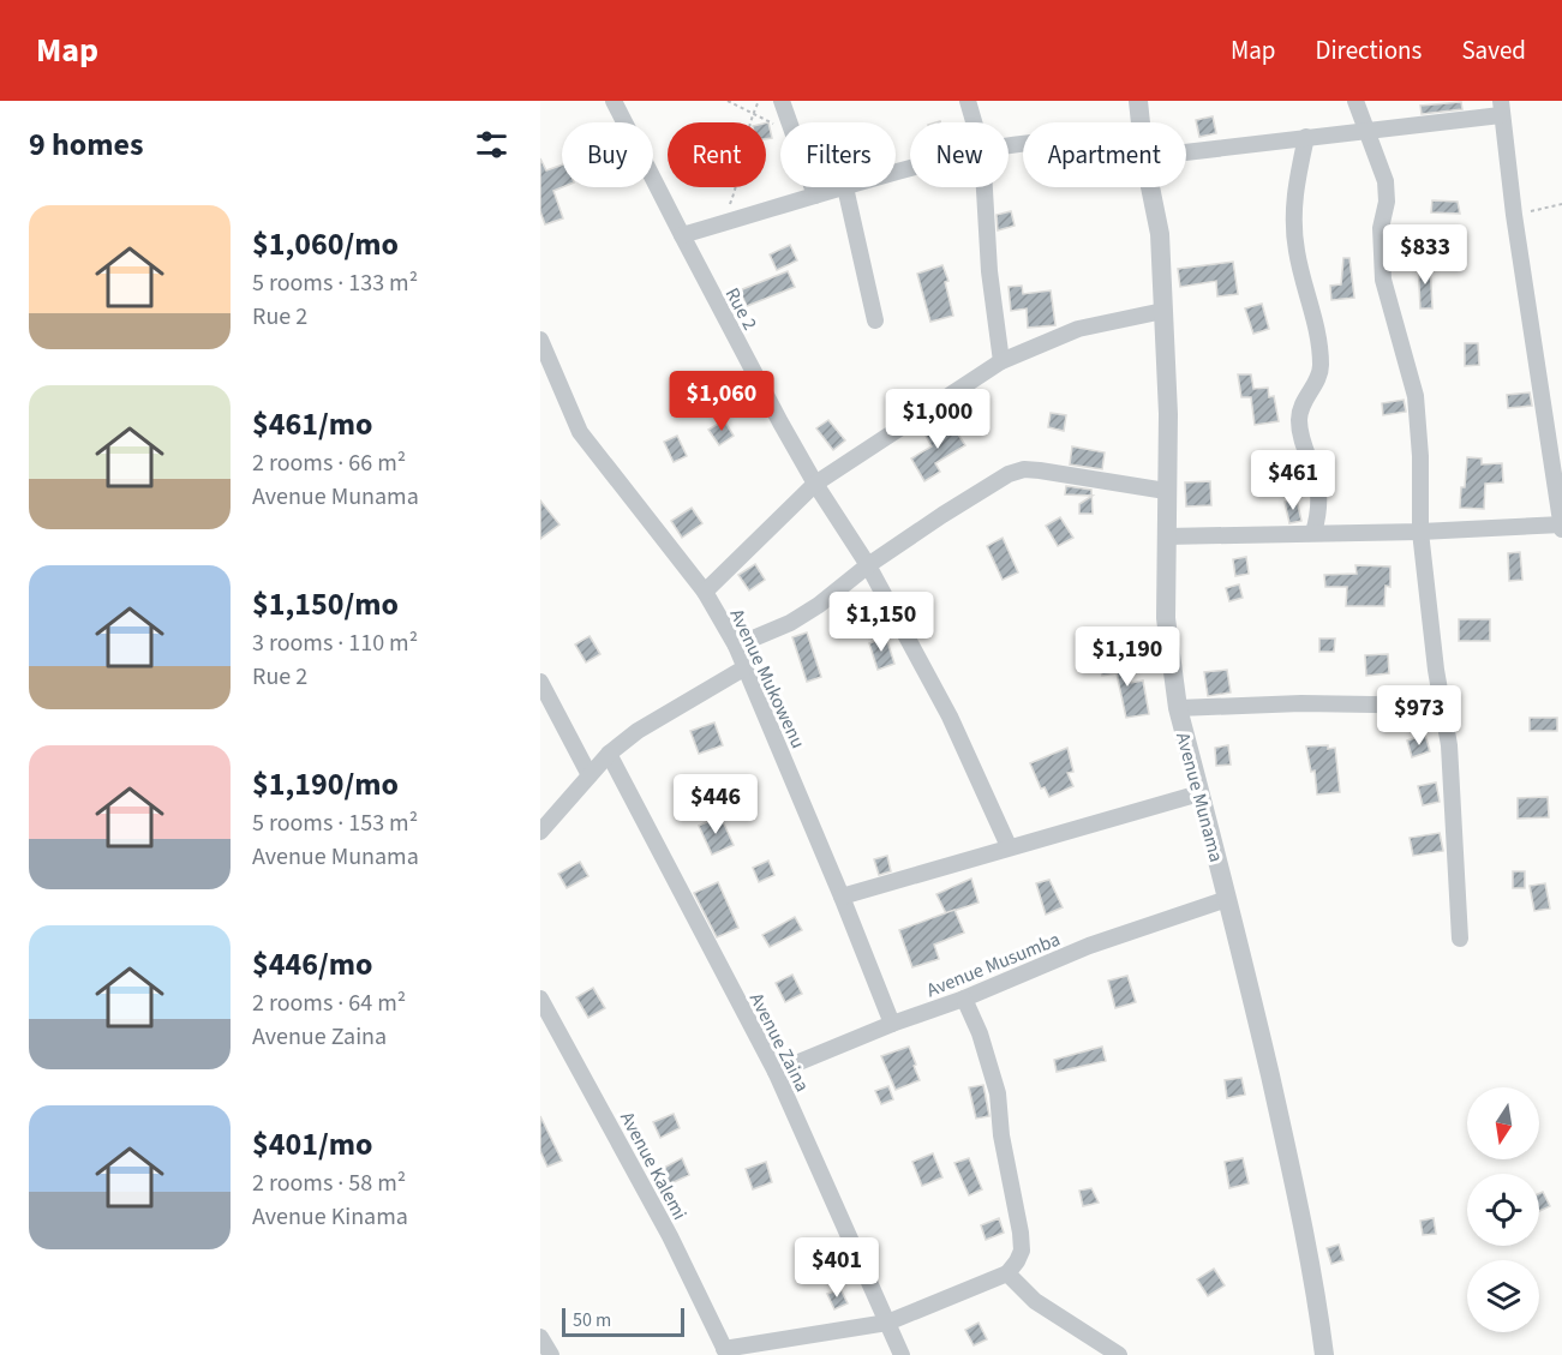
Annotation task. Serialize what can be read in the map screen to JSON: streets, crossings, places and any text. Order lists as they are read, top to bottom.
{
  "streets": {
    "street": [
      "Rue 2",
      "Avenue Mukowenu",
      "Avenue Munama",
      "Avenue Musumba",
      "Avenue Zaina",
      "Avenue Kalemi"
    ]
  },
  "crossings": [
    ["Avenue Mukowenu", "Avenue Musumba"],
    ["Avenue Munama", "Avenue Musumba"],
    ["Avenue Musumba", "Avenue Zaina"]
  ],
  "scale_bar": "50 m",
  "north": "bottom",
  "page": {
    "header": "Map",
    "nav": ["Map", "Directions", "Saved"],
    "heading": "9 homes",
    "chip": [
      "Buy",
      "Rent",
      "Filters",
      "New",
      "Apartment"
    ],
    "list": [
      {
        "name": "$1,060/mo",
        "note": "5 rooms · 133 m² · Rue 2"
      },
      {
        "name": "$461/mo",
        "note": "2 rooms · 66 m² · Avenue Munama"
      },
      {
        "name": "$1,150/mo",
        "note": "3 rooms · 110 m² · Rue 2"
      },
      {
        "name": "$1,190/mo",
        "note": "5 rooms · 153 m² · Avenue Munama"
      },
      {
        "name": "$446/mo",
        "note": "2 rooms · 64 m² · Avenue Zaina"
      },
      {
        "name": "$401/mo",
        "note": "2 rooms · 58 m² · Avenue Kinama"
      }
    ],
    "price": [
      "$833",
      "$1,060",
      "$1,000",
      "$461",
      "$1,150",
      "$1,190",
      "$973",
      "$446",
      "$401"
    ],
    "scale": "50 m"
  }
}
